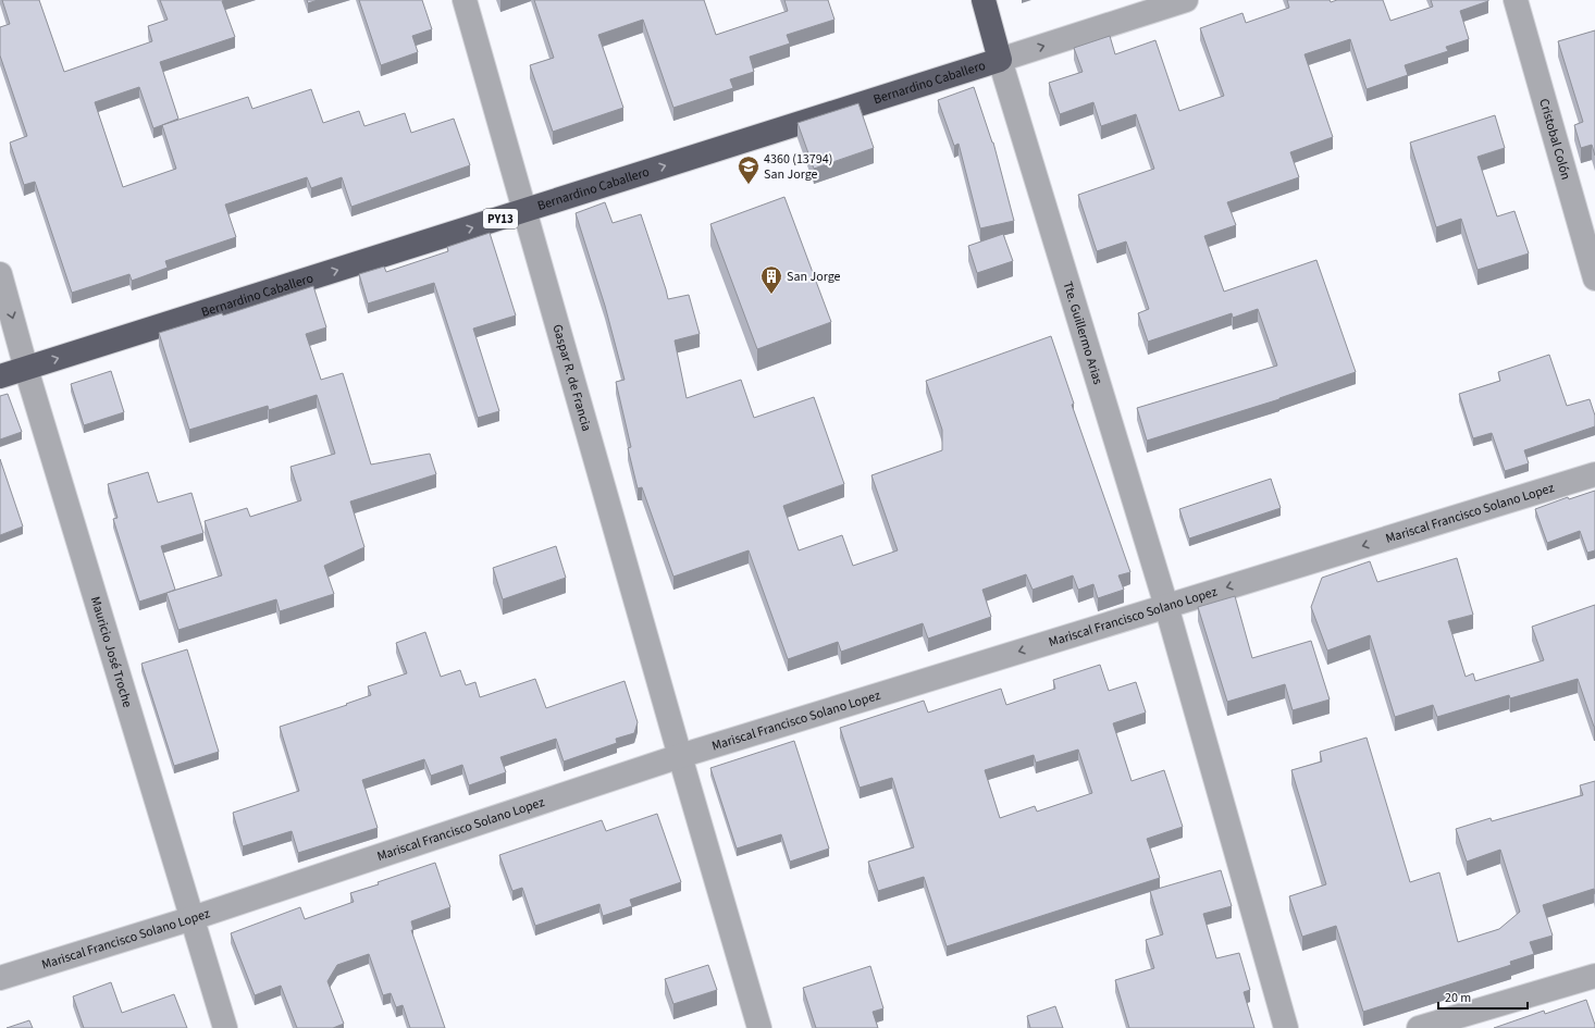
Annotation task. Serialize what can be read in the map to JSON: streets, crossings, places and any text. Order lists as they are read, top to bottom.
{
  "streets": {
    "highway": ["Bernardino Caballero", "PY13"],
    "street": [
      "Cristobal Colón",
      "Tte. Guillermo Arias",
      "Gaspar R. de Francia",
      "Mariscal Francisco Solano Lopez",
      "Mauricio José Troche"
    ]
  },
  "crossings": [
    ["Bernardino Caballero", "Tte. Guillermo Arias"],
    ["Bernardino Caballero", "Gaspar R. de Francia"],
    ["Bernardino Caballero", "Mauricio José Troche"],
    ["Tte. Guillermo Arias", "Mariscal Francisco Solano Lopez"],
    ["Gaspar R. de Francia", "Mariscal Francisco Solano Lopez"],
    ["Mariscal Francisco Solano Lopez", "Mauricio José Troche"]
  ],
  "one_way": ["Bernardino Caballero", "Mariscal Francisco Solano Lopez"],
  "places": {
    "school or university": ["4360 (13794) San Jorge"],
    "building": ["San Jorge"]
  },
  "scale_bar": "20 m"
}
